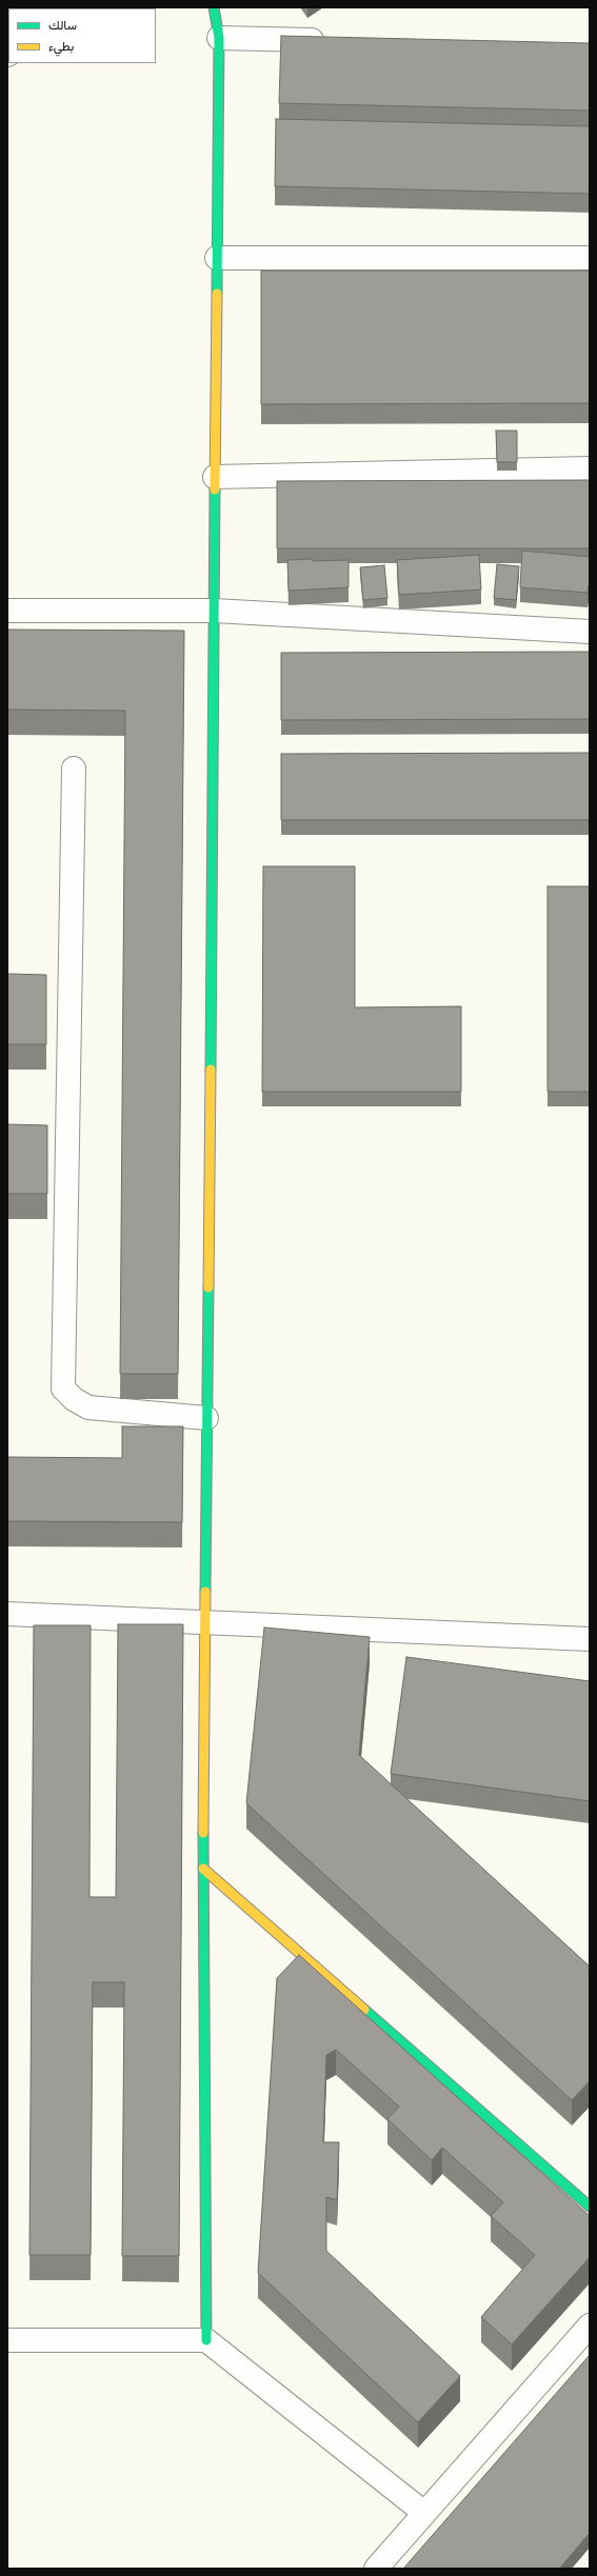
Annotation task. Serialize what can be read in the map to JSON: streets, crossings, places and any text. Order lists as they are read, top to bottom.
{
  "legend": ["سالك", "بطيء"]
}
